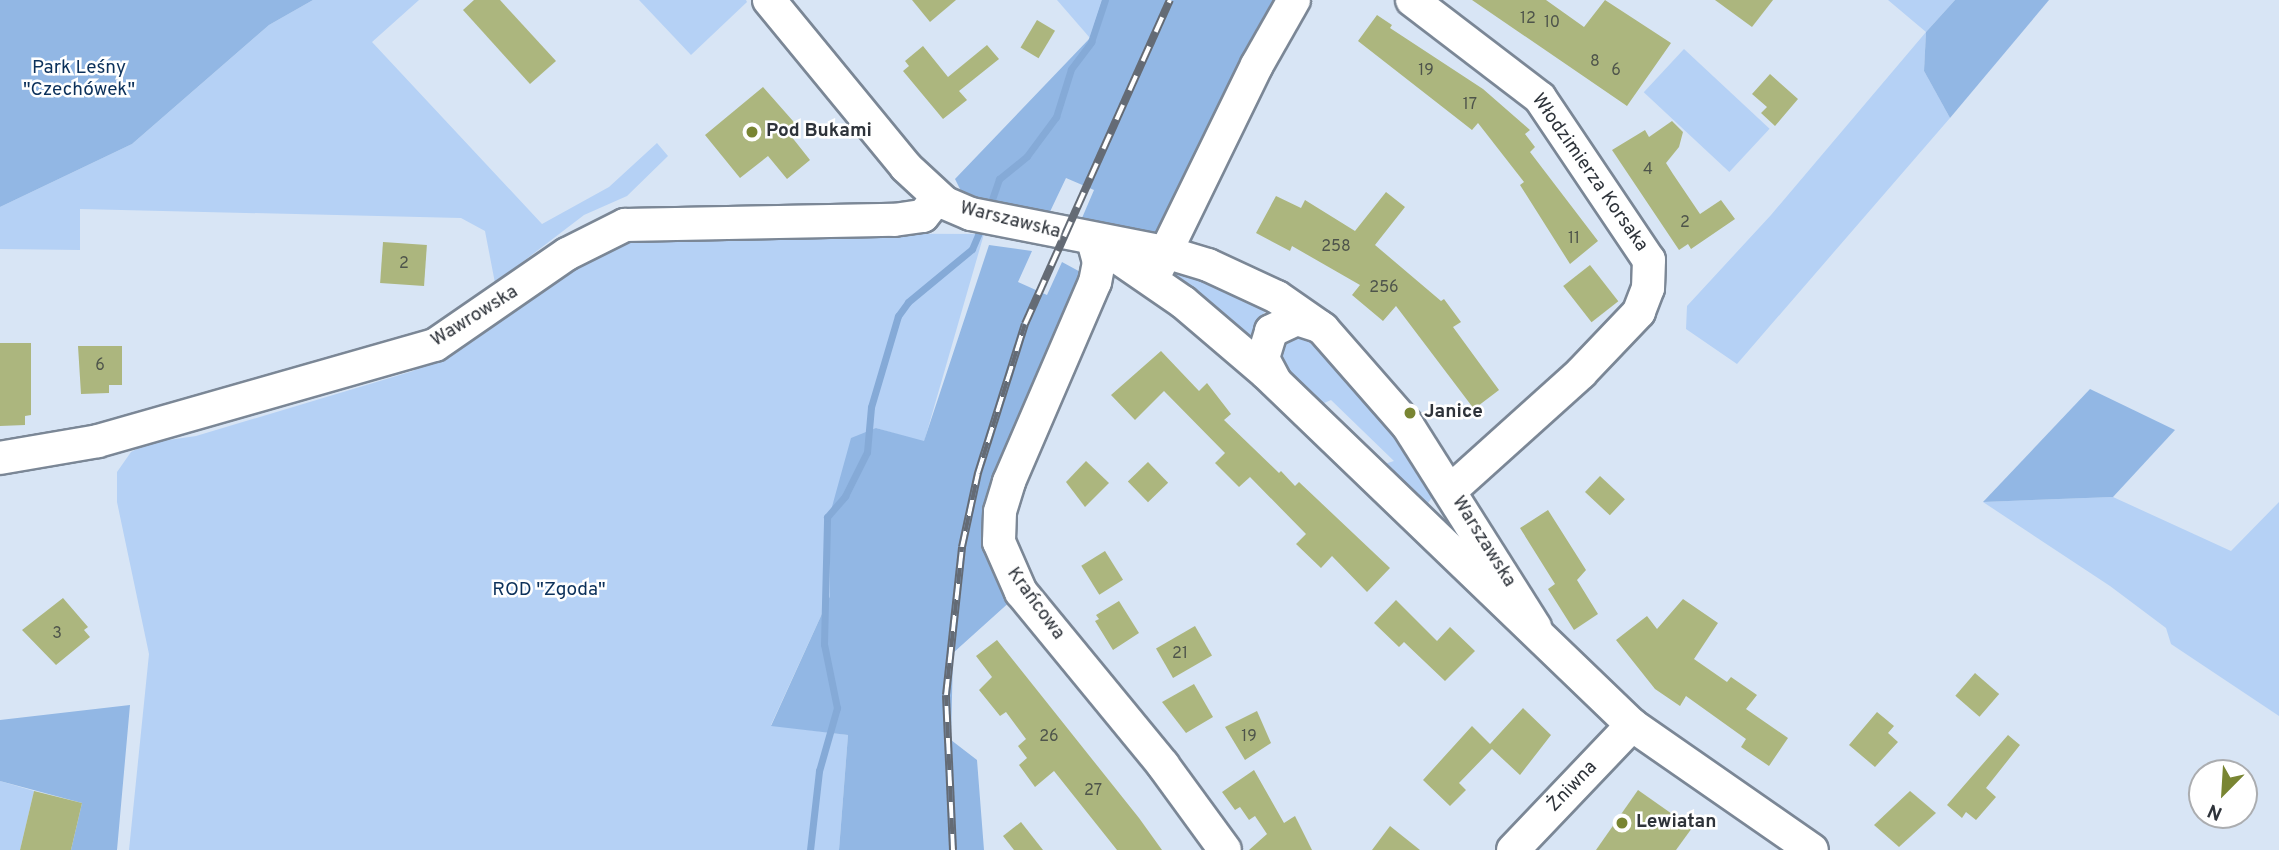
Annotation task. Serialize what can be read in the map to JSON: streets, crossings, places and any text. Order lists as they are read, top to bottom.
{
  "streets": {
    "street": [
      "Włodzimierza Korsaka",
      "Warszawska",
      "Wawrowska",
      "Krańcowa",
      "Żniwna"
    ]
  },
  "crossings": [
    ["Włodzimierza Korsaka", "Warszawska"],
    ["Warszawska", "Wawrowska"],
    ["Warszawska", "Krańcowa"],
    ["Warszawska", "Żniwna"]
  ],
  "parks": ["Park Leśny \"Czechówek\"", "ROD \"Zgoda\""],
  "places": ["Pod Bukami", "Janice", "Lewiatan"],
  "house_numbers": [
    "12",
    "10",
    "8",
    "19",
    "6",
    "17",
    "4",
    "2",
    "11",
    "258",
    "2",
    "256",
    "6",
    "3",
    "21",
    "26",
    "19",
    "27"
  ],
  "north": "bottom left"
}
